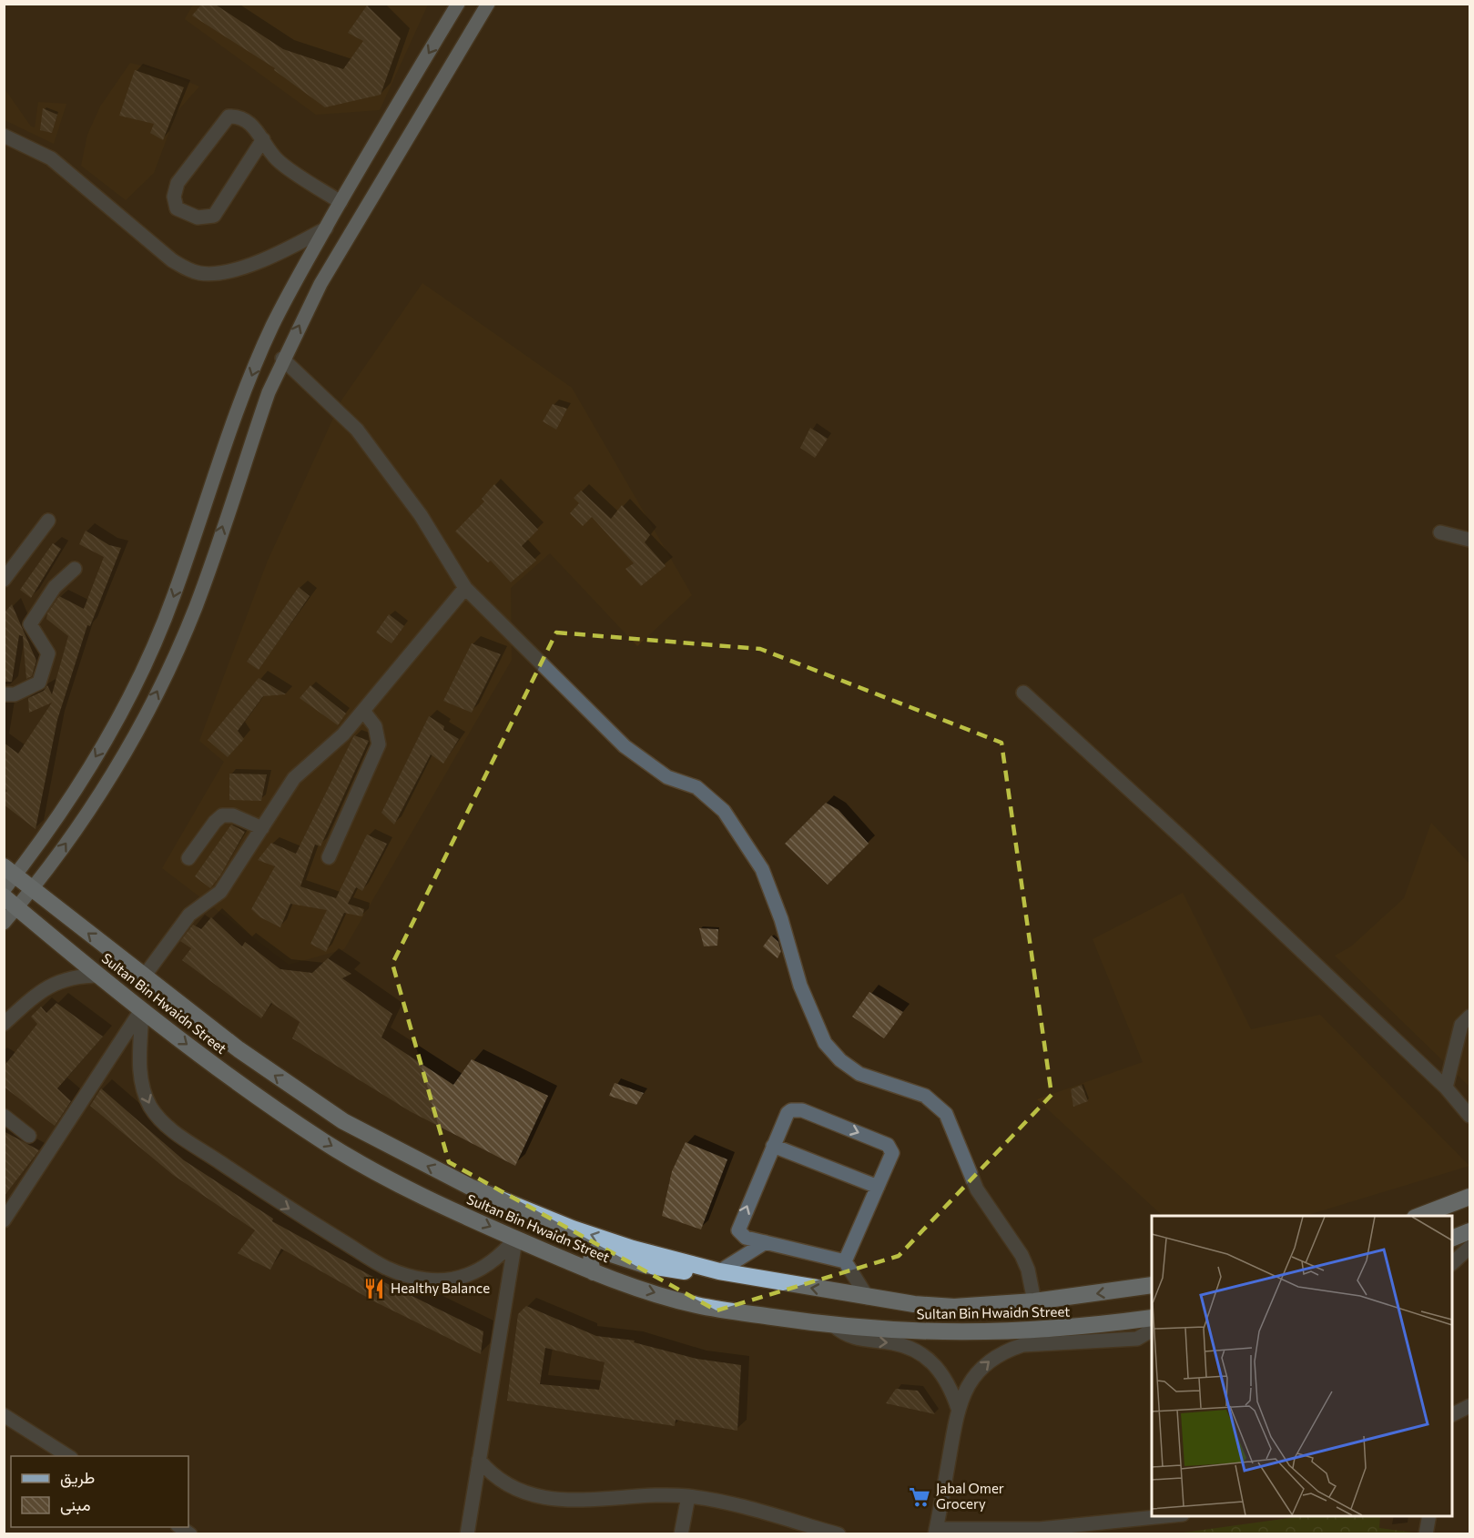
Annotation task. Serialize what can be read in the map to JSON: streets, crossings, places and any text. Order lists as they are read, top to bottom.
{
  "streets": {
    "highway": ["Sultan Bin Hwaidn Street"]
  },
  "places": {
    "restaurant": ["Healthy Balance"],
    "supermarket": ["Jabal Omer Grocery"]
  },
  "legend": ["طريق", "مبنى"]
}
